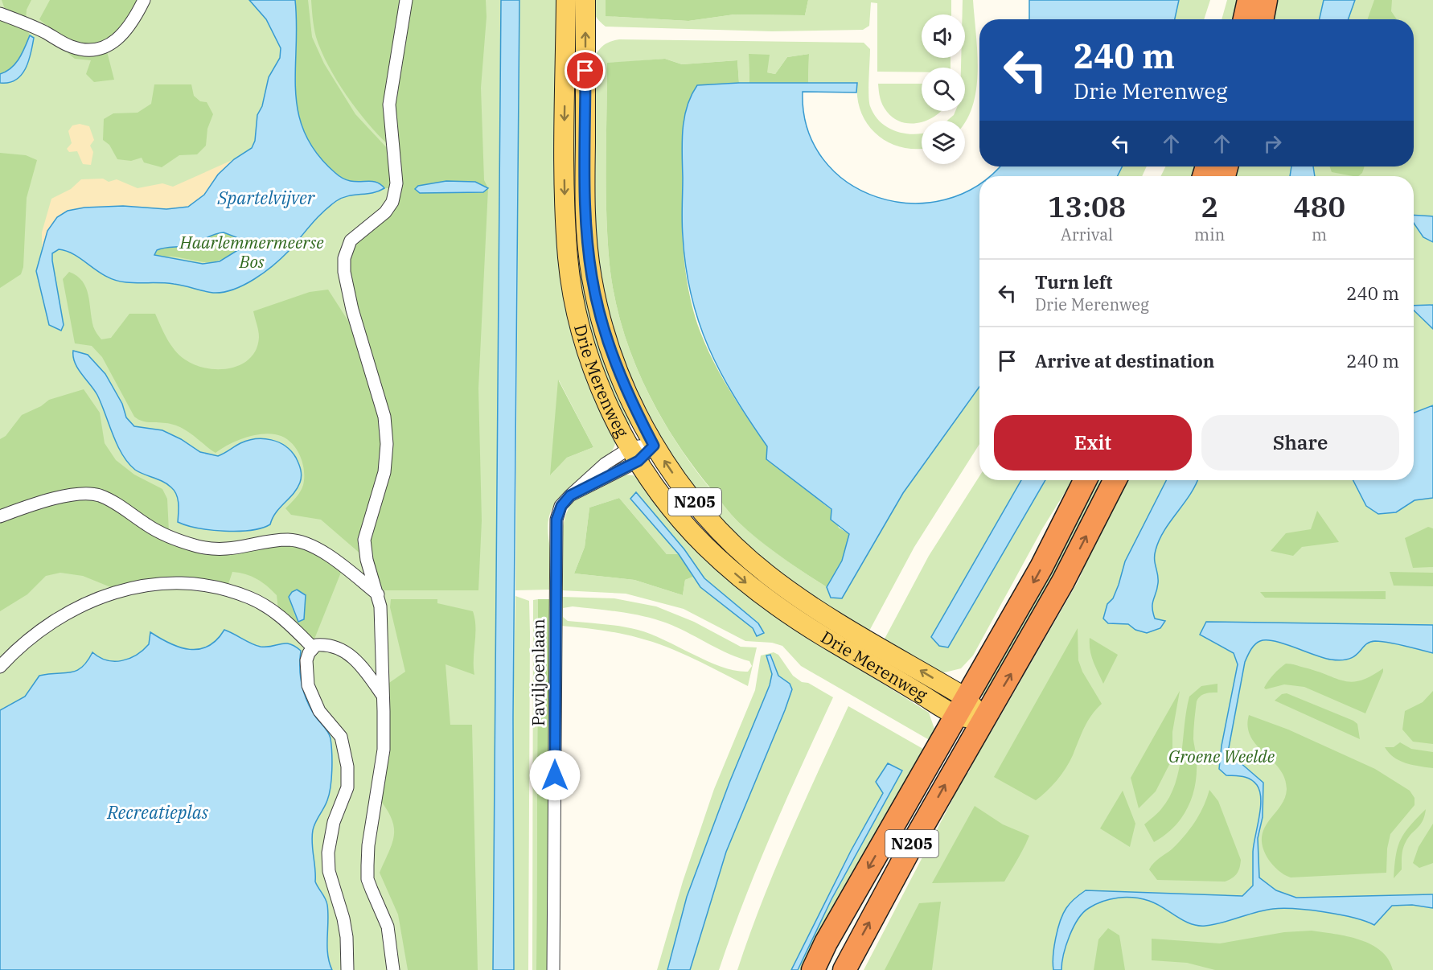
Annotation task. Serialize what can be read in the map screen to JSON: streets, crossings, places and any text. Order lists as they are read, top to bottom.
{
  "streets": {
    "highway": ["N205"],
    "main road": ["Drie Merenweg"],
    "street": ["Paviljoenlaan"]
  },
  "crossings": [
    ["Drie Merenweg", "N205"],
    ["Drie Merenweg", "Paviljoenlaan"]
  ],
  "water": ["Spartelvijver", "Recreatieplas"],
  "parks": ["Haarlemmermeerse Bos", "Groene Weelde"],
  "page": {
    "turn": ["240 m", "Drie Merenweg"],
    "eta": [
      "13:08",
      "Arrival",
      "2",
      "min",
      "480",
      "m"
    ],
    "list": [
      {
        "name": "Turn left",
        "note": "Drie Merenweg",
        "value": "240 m"
      },
      {
        "name": "Arrive at destination",
        "value": "240 m"
      }
    ],
    "buttons": ["Exit", "Share"]
  }
}
